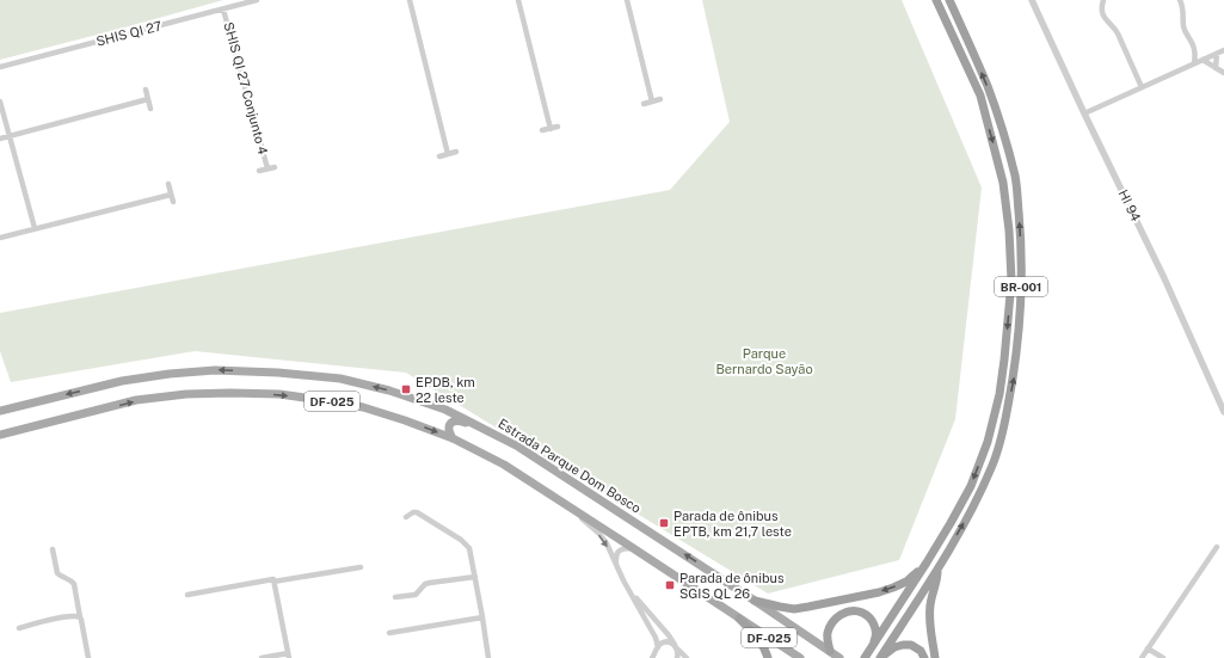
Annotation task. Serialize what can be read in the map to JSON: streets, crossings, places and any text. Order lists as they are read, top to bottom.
{
  "streets": {
    "highway": ["BR-001"],
    "main road": ["DF-025", "Estrada Parque Dom Bosco"],
    "street": ["SHIS QI 27", "SHIS QI 27 Conjunto 4", "HI 94"]
  },
  "crossings": [
    ["SHIS QI 27", "SHIS QI 27 Conjunto 4"]
  ],
  "parks": ["Parque Bernardo Sayão"],
  "places": {
    "transit": ["EPDB, km 22 leste", "Parada de ônibus EPTB, km 21,7 leste", "Parada de ônibus SGIS QL 26"]
  }
}
